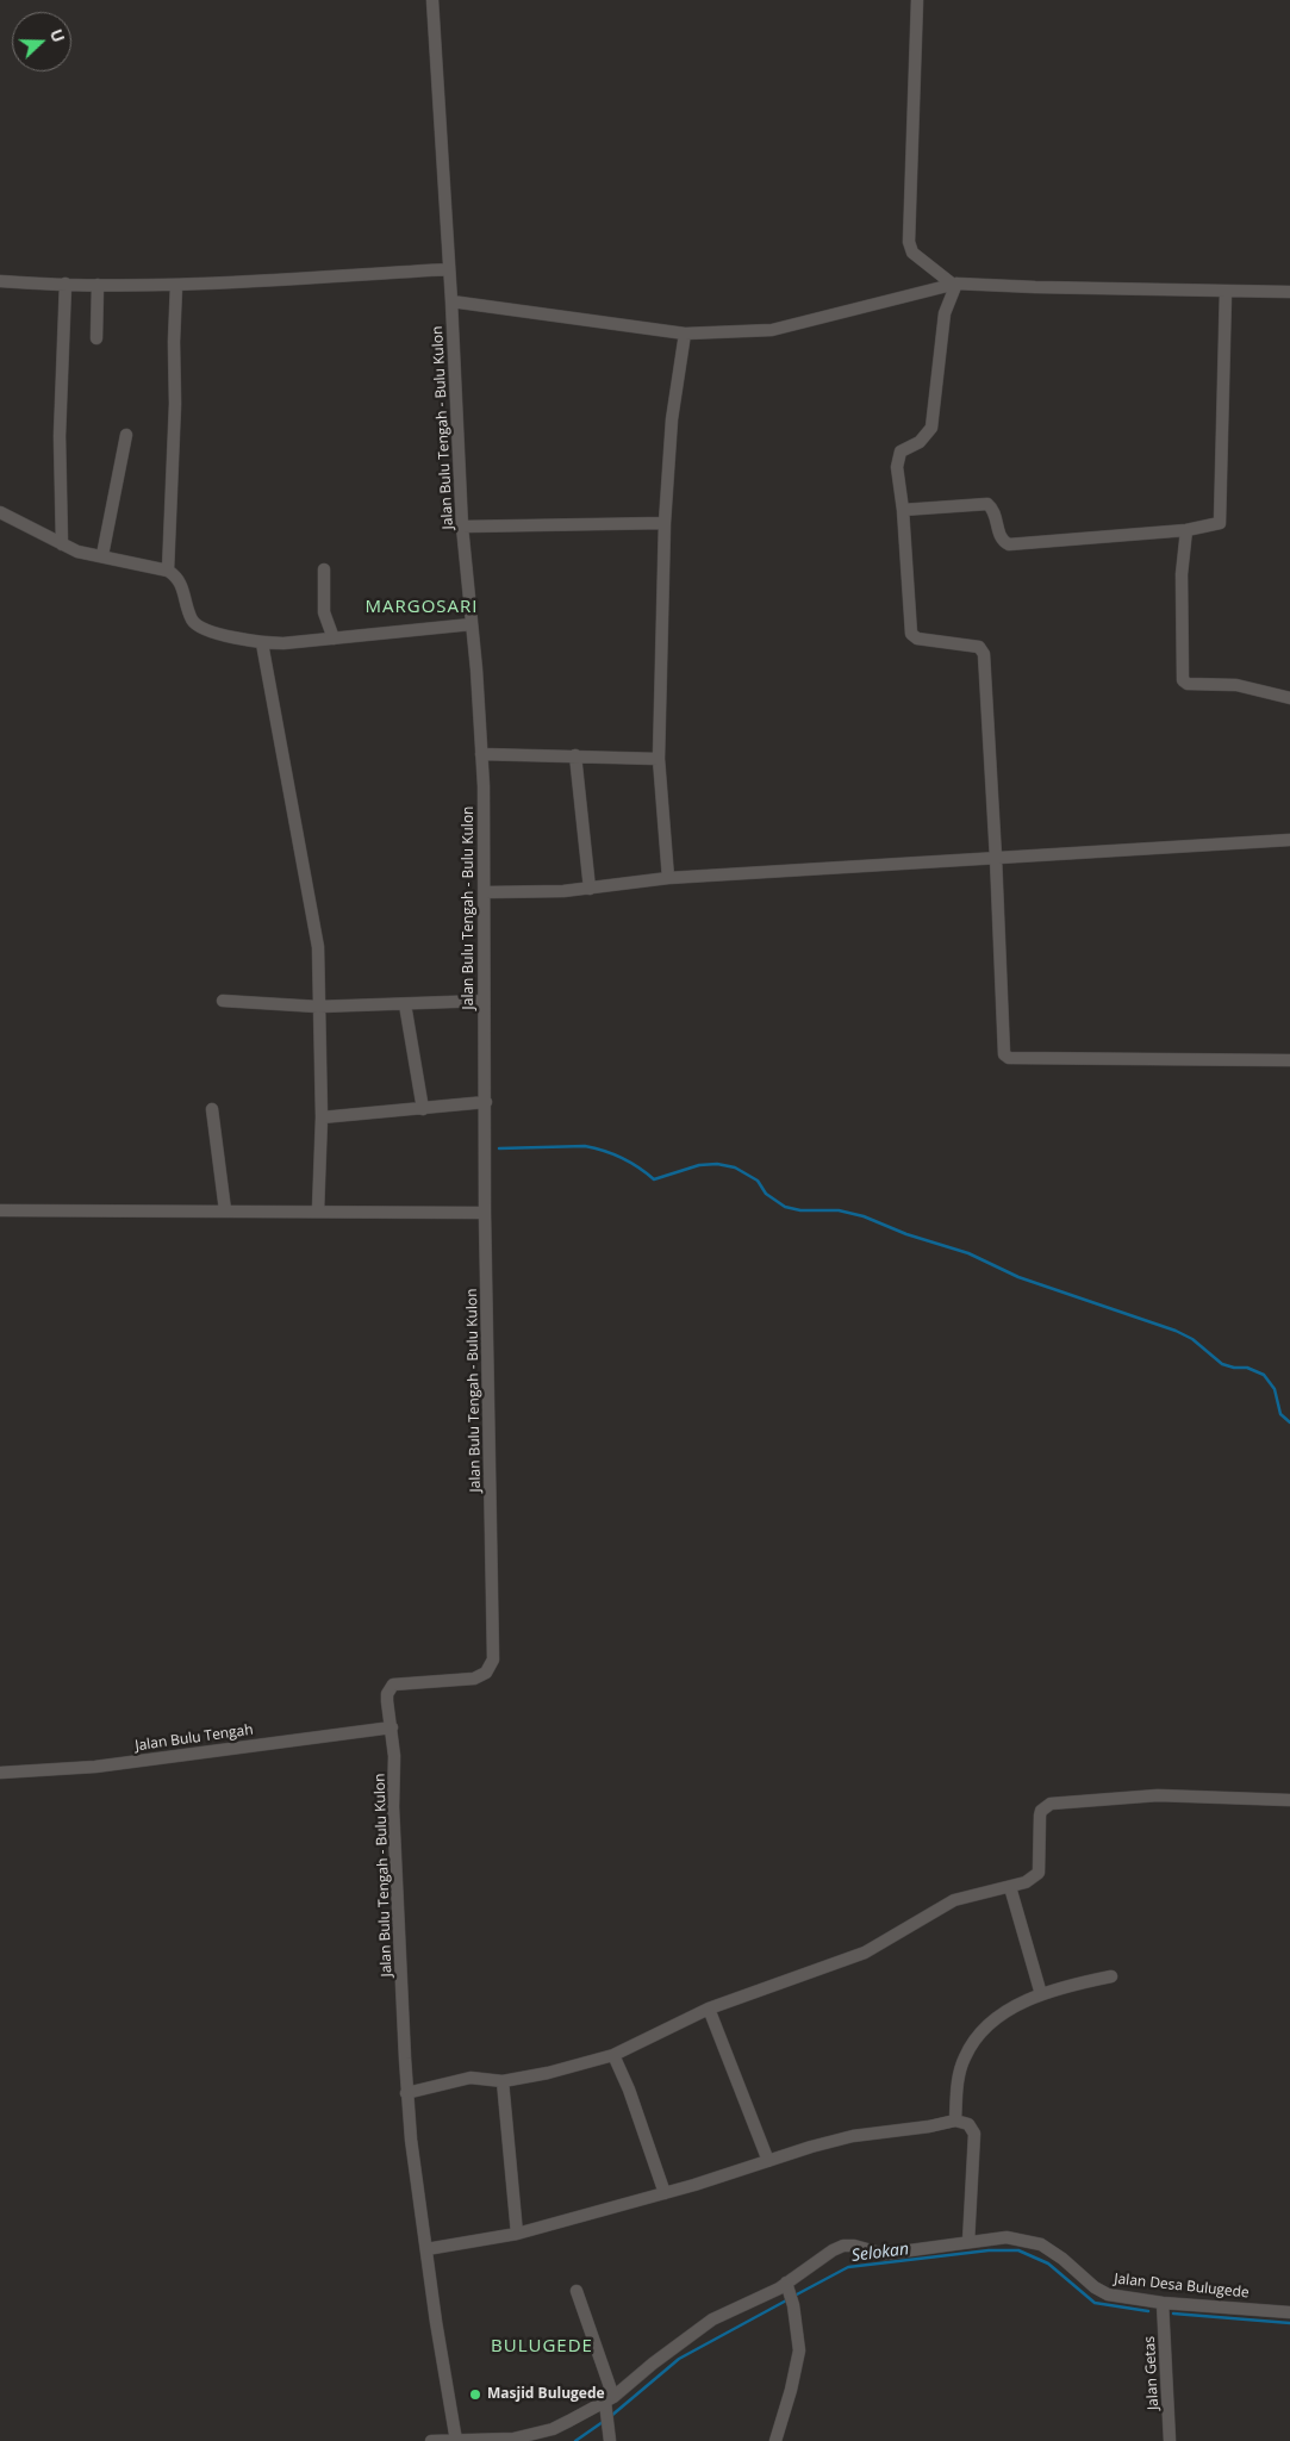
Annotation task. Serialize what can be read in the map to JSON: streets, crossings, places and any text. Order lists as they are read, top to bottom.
{
  "streets": {
    "street": [
      "Jalan Bulu Tengah - Bulu Kulon",
      "Jalan Bulu Tengah",
      "Jalan Desa Bulugede",
      "Jalan Getas"
    ]
  },
  "crossings": [
    ["Jalan Bulu Tengah - Bulu Kulon", "Jalan Bulu Tengah"],
    ["Jalan Bulu Tengah - Bulu Kulon", "Jalan Desa Bulugede"],
    ["Jalan Desa Bulugede", "Jalan Getas"]
  ],
  "districts": ["MARGOSARI", "BULUGEDE"],
  "water": ["Selokan"],
  "places": ["Masjid Bulugede"],
  "north": "right"
}
